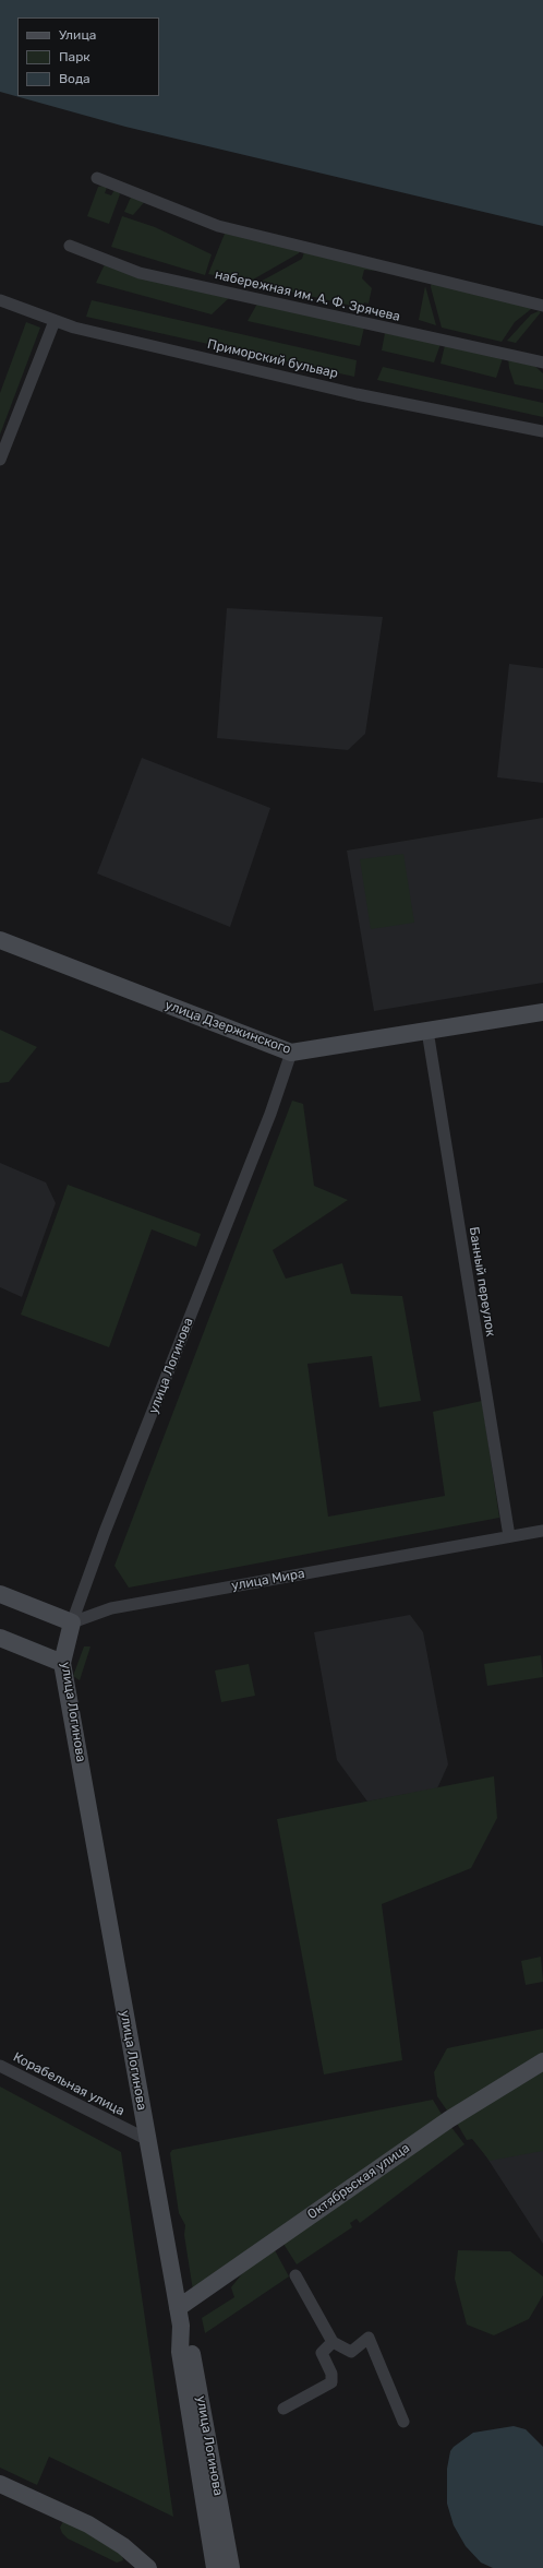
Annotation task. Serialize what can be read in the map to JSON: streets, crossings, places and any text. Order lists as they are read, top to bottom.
{
  "streets": {
    "main road": ["улица Дзержинского", "улица Логинова", "Октябрьская улица"],
    "street": [
      "набережная им. А. Ф. Зрячева",
      "Приморский бульвар",
      "Банный переулок",
      "улица Мира",
      "Корабельная улица"
    ]
  },
  "crossings": [
    ["улица Дзержинского", "Банный переулок"],
    ["улица Дзержинского", "улица Логинова"],
    ["Банный переулок", "улица Мира"],
    ["улица Логинова", "улица Мира"],
    ["улица Логинова", "Корабельная улица"],
    ["улица Логинова", "Октябрьская улица"]
  ],
  "legend": ["Улица", "Парк", "Вода"]
}
